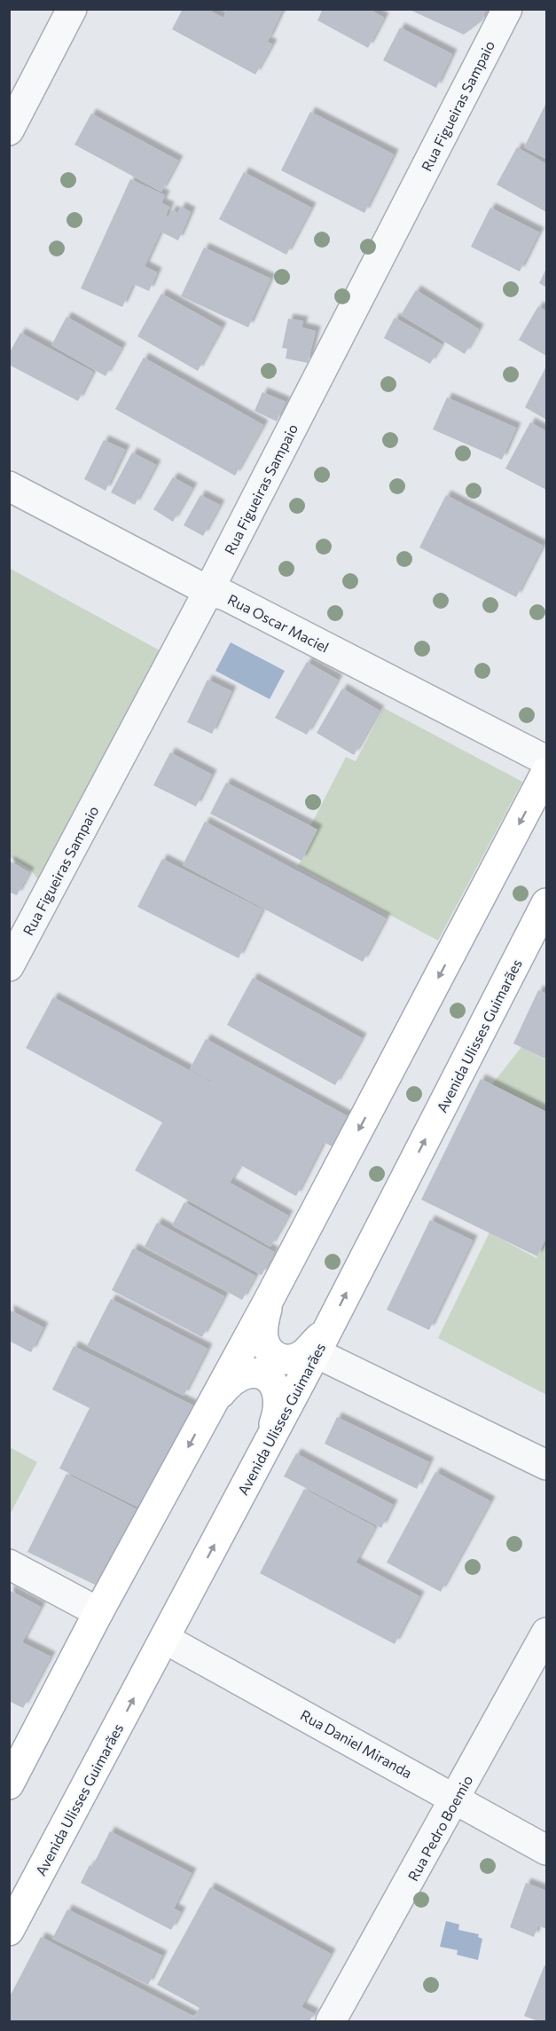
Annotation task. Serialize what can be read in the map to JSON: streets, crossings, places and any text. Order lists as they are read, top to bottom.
{
  "streets": {
    "main road": ["Avenida Ulisses Guimarães"],
    "street": [
      "Rua Figueiras Sampaio",
      "Rua Oscar Maciel",
      "Rua Daniel Miranda",
      "Rua Pedro Boemio"
    ]
  },
  "crossings": [
    ["Rua Figueiras Sampaio", "Rua Oscar Maciel"],
    ["Avenida Ulisses Guimarães", "Rua Daniel Miranda"],
    ["Rua Daniel Miranda", "Rua Pedro Boemio"]
  ]
}
